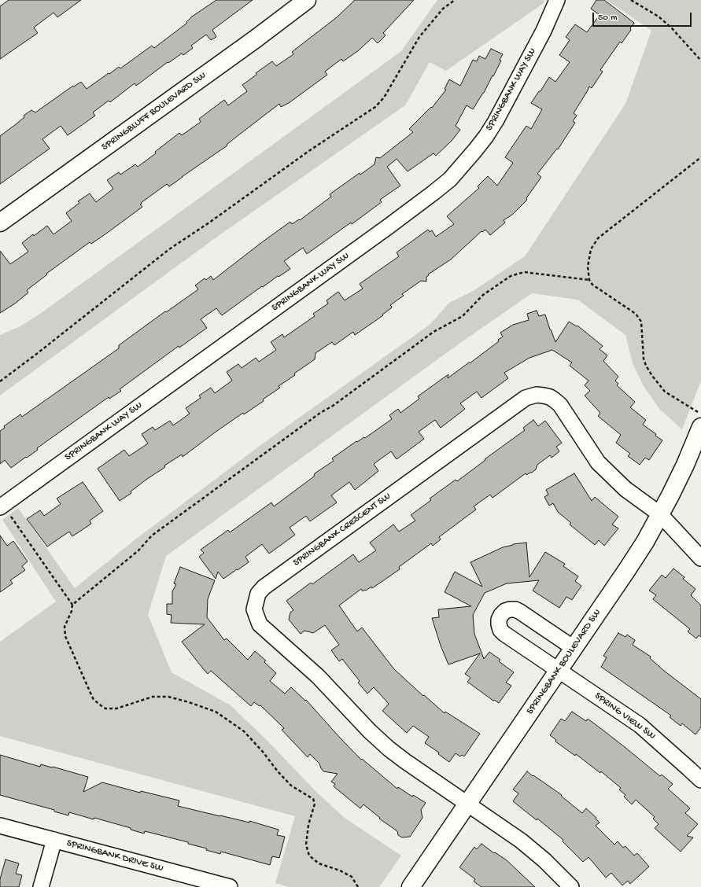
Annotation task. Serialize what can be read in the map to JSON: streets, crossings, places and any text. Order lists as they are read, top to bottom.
{
  "streets": {
    "street": [
      "SPRINGBANK WAY SW",
      "SPRINGBLUFF BOULEVARD SW",
      "SPRINGBANK CRESCENT SW",
      "SPRINGBANK BOULEVARD SW",
      "SPRING VIEW SW",
      "SPRINGBANK DRIVE SW"
    ]
  },
  "crossings": [
    ["SPRINGBANK CRESCENT SW", "SPRINGBANK BOULEVARD SW"],
    ["SPRINGBANK BOULEVARD SW", "SPRING VIEW SW"]
  ],
  "scale_bar": "50 m"
}
